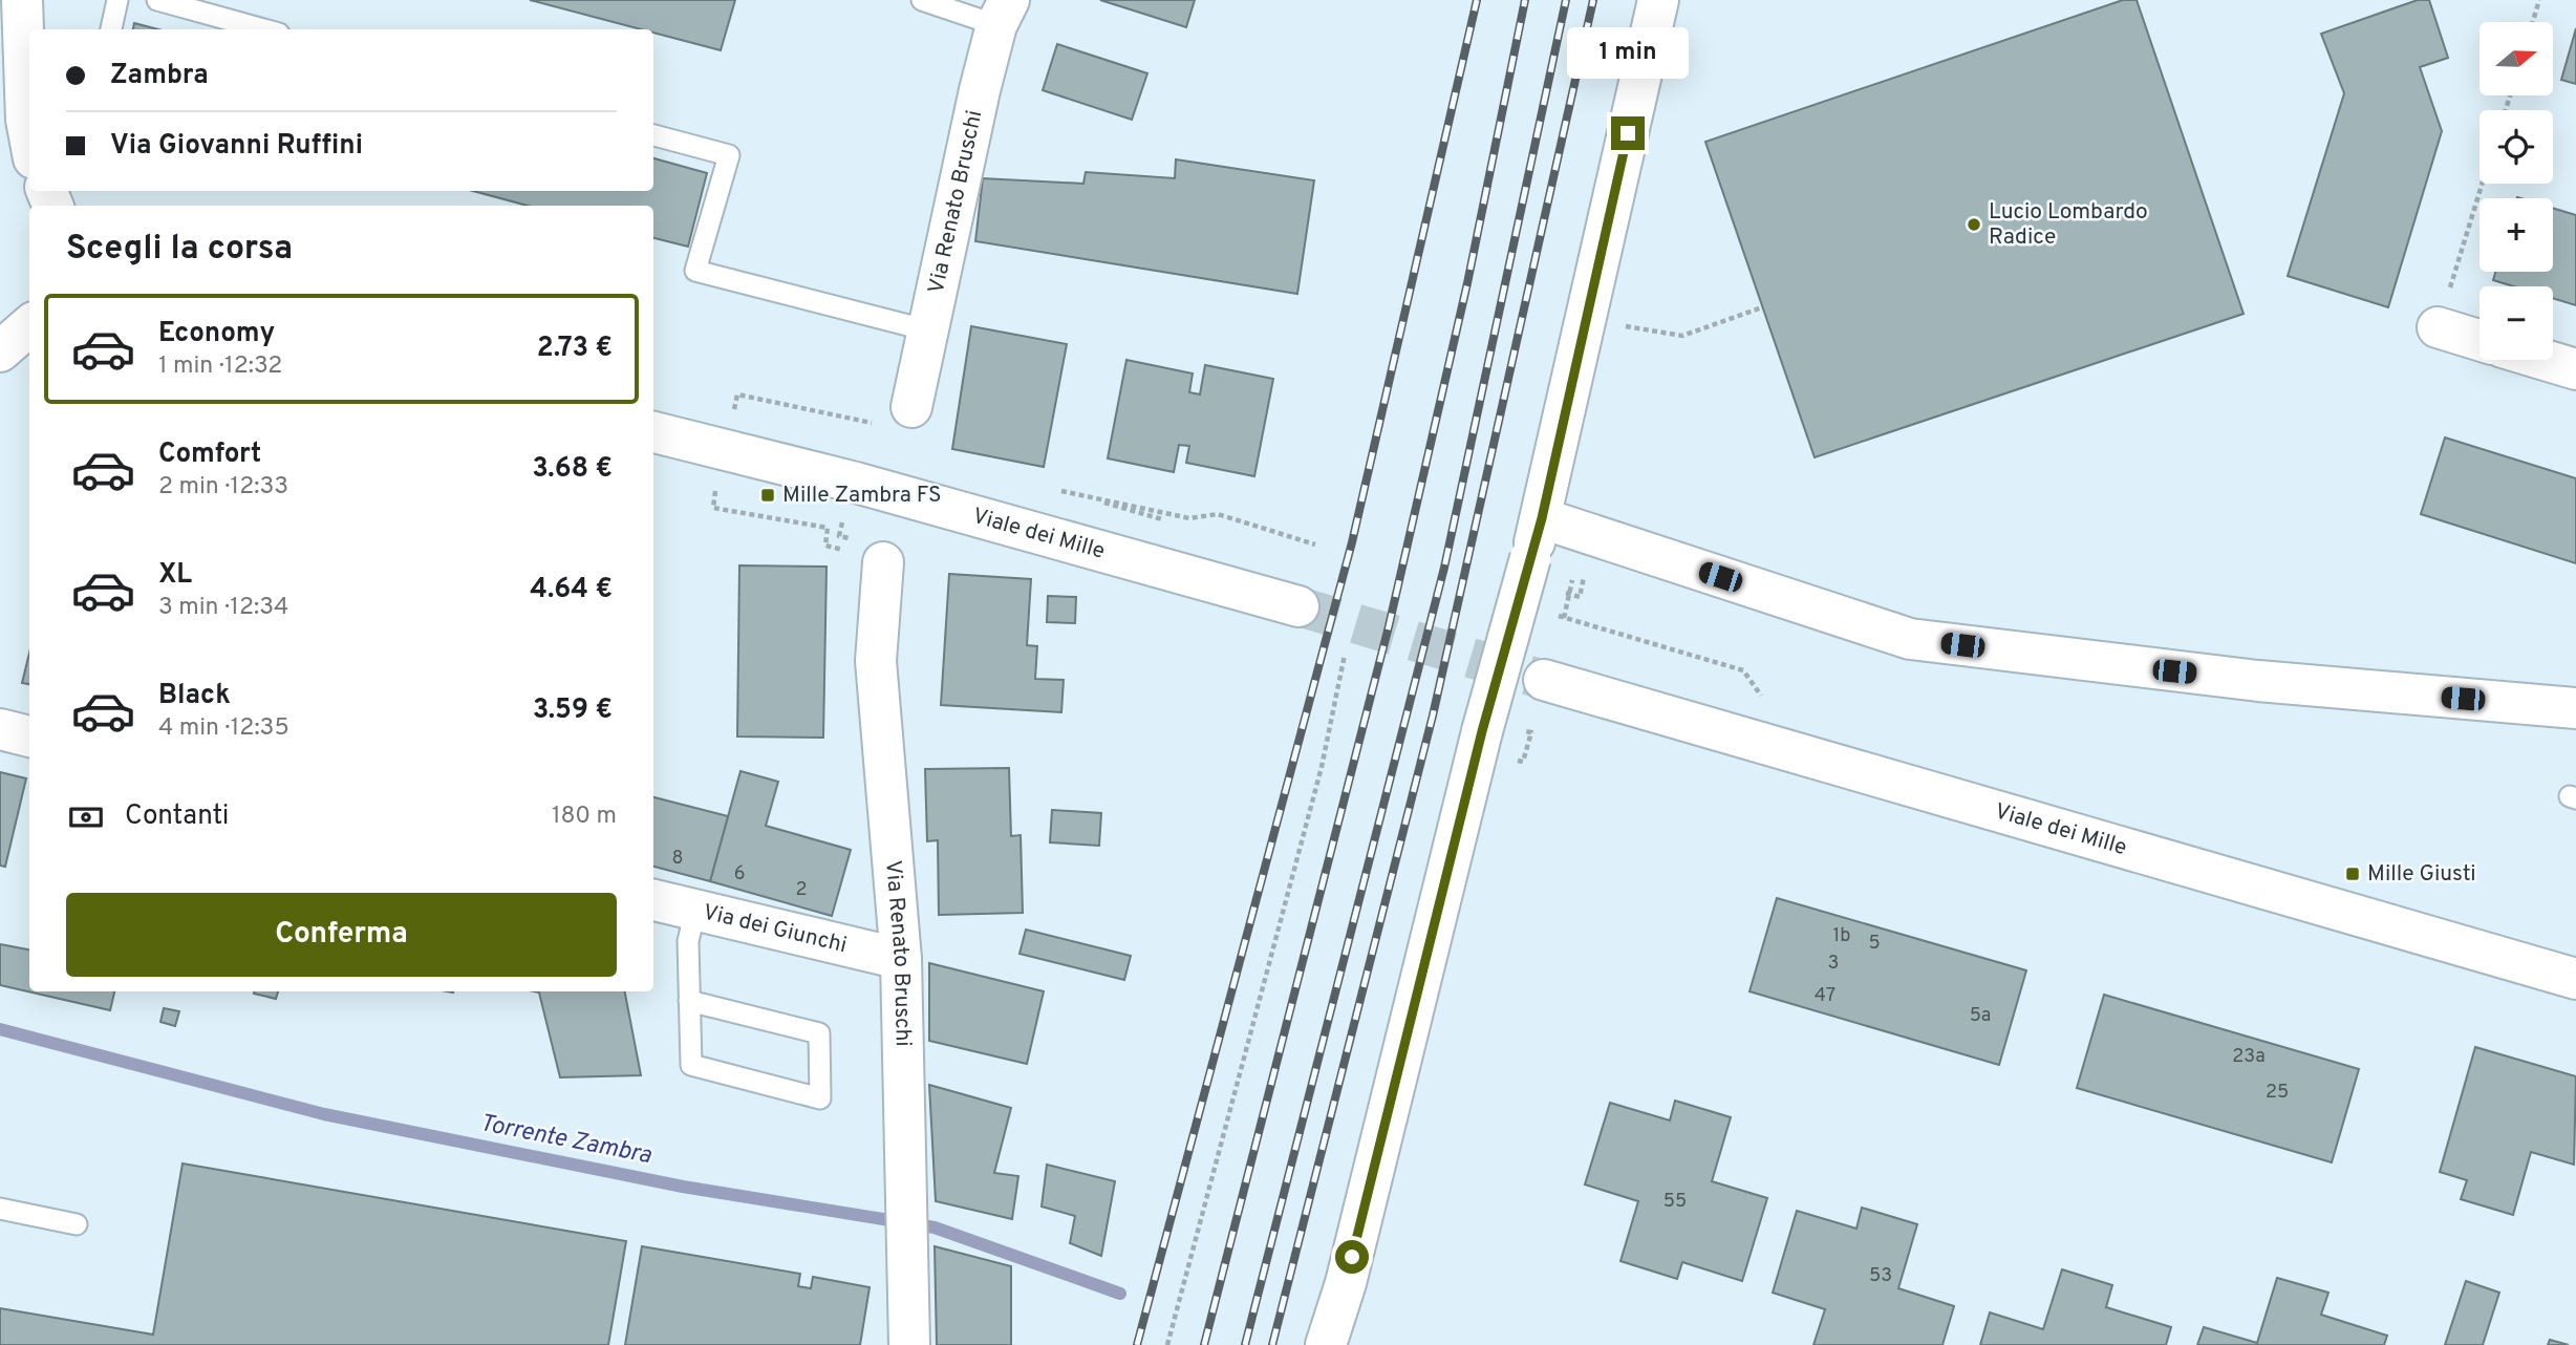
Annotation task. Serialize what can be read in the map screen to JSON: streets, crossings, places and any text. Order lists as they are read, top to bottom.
{
  "streets": {
    "street": ["Via Renato Bruschi", "Viale dei Mille", "Via dei Giunchi"]
  },
  "crossings": [
    ["Via Renato Bruschi", "Via dei Giunchi"]
  ],
  "water": ["Torrente Zambra"],
  "places": {
    "other": ["Lucio Lombardo Radice"],
    "transit": ["Mille Zambra FS", "Mille Giusti"]
  },
  "house_numbers": [
    "8",
    "6",
    "2",
    "1b",
    "5",
    "3",
    "47",
    "5a",
    "23a",
    "25",
    "55",
    "53"
  ],
  "north": "right",
  "page": {
    "map_buttons": ["+", "−"],
    "bubble": "1 min",
    "banner": ["Zambra", "Via Giovanni Ruffini"],
    "heading": "Scegli la corsa",
    "list": [
      {
        "name": "Economy",
        "note": "1 min · 12:32",
        "value": "2.73 €"
      },
      {
        "name": "Comfort",
        "note": "2 min · 12:33",
        "value": "3.68 €"
      },
      {
        "name": "XL",
        "note": "3 min · 12:34",
        "value": "4.64 €"
      },
      {
        "name": "Black",
        "note": "4 min · 12:35",
        "value": "3.59 €"
      }
    ],
    "pay": ["Contanti", "180 m"],
    "buttons": "Conferma"
  }
}
